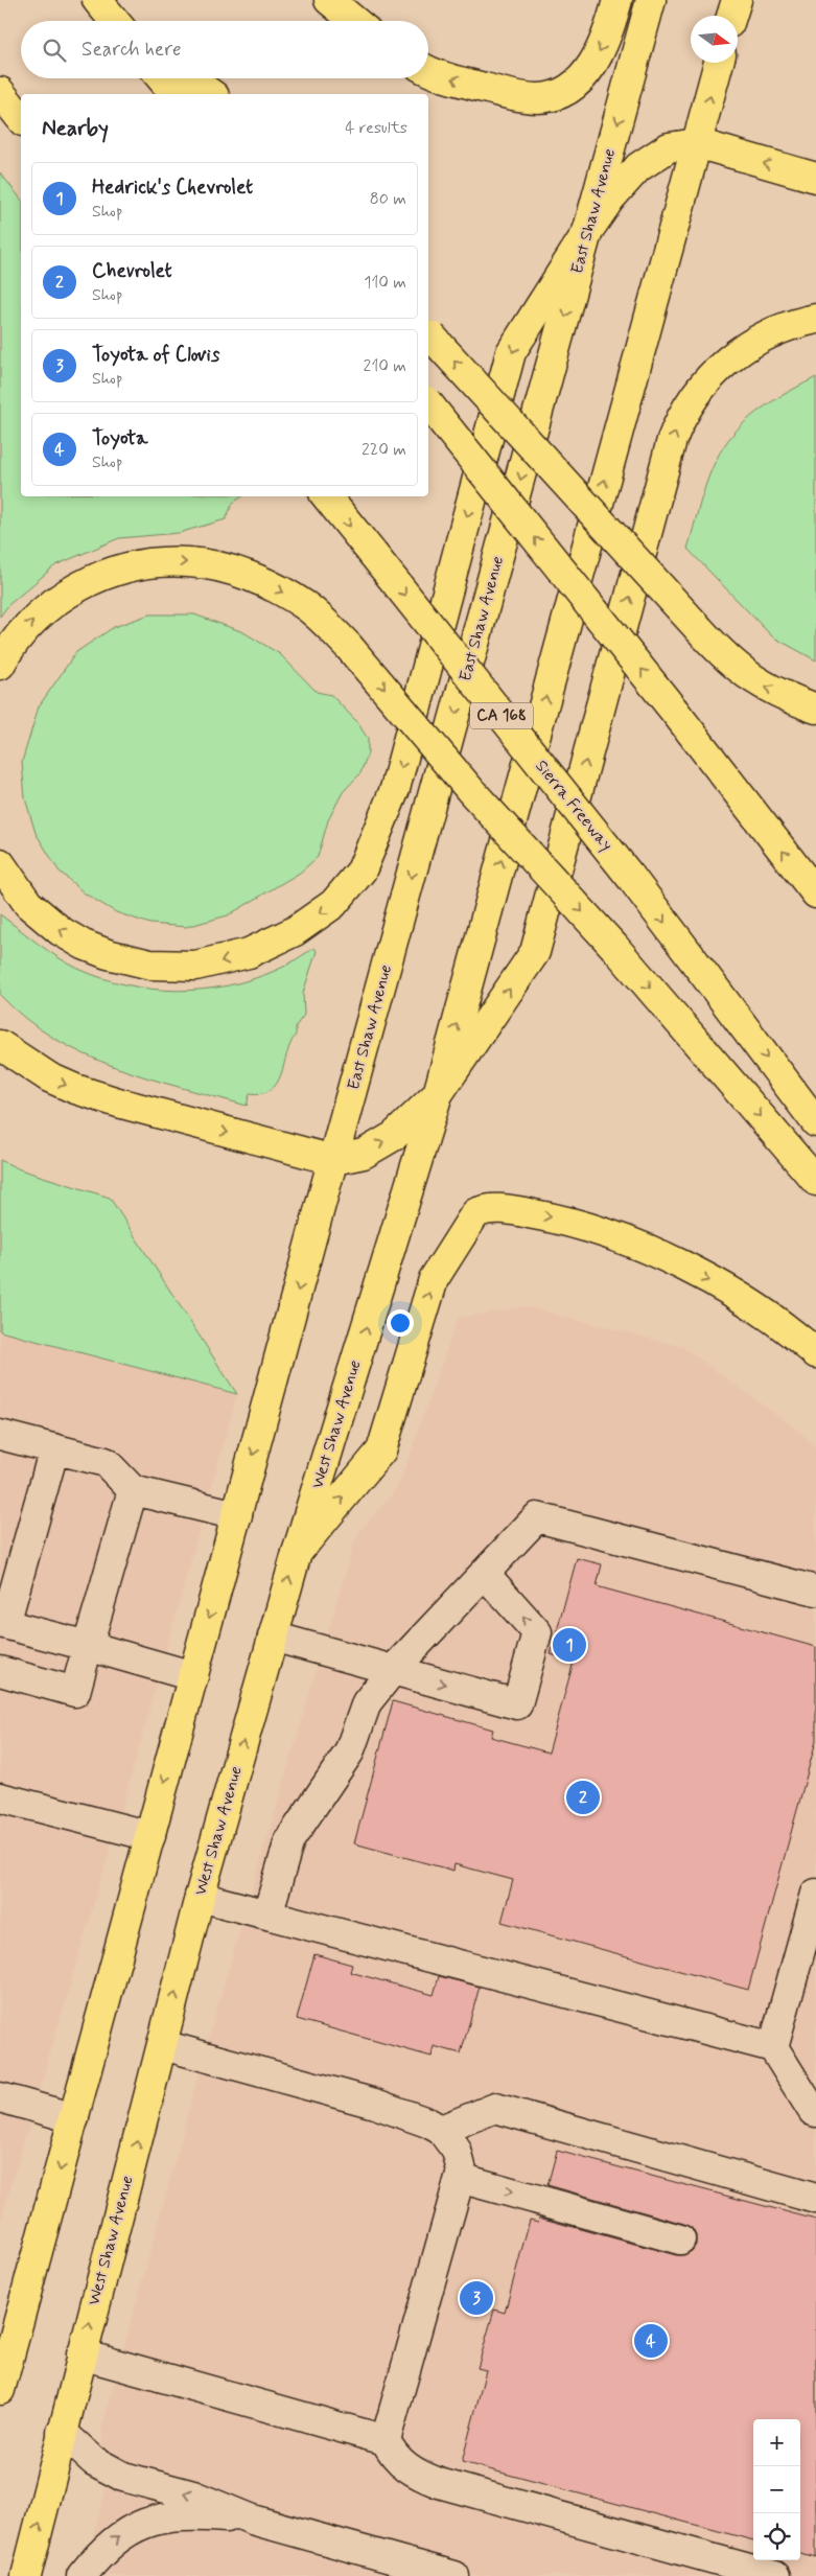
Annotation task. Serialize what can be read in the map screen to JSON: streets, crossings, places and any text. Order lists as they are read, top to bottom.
{
  "streets": {
    "main road": [
      "East Shaw Avenue",
      "CA 168",
      "Sierra Freeway",
      "West Shaw Avenue"
    ]
  },
  "north": "right",
  "page": {
    "search": "Search here",
    "heading": ["Nearby", "4 results"],
    "list": [
      {
        "mark": "1",
        "name": "Hedrick's Chevrolet",
        "note": "Shop",
        "value": "80 m"
      },
      {
        "mark": "2",
        "name": "Chevrolet",
        "note": "Shop",
        "value": "110 m"
      },
      {
        "mark": "3",
        "name": "Toyota of Clovis",
        "note": "Shop",
        "value": "210 m"
      },
      {
        "mark": "4",
        "name": "Toyota",
        "note": "Shop",
        "value": "220 m"
      }
    ],
    "pins": [
      "1",
      "2",
      "3",
      "4"
    ],
    "map_buttons": ["+", "−"]
  }
}
